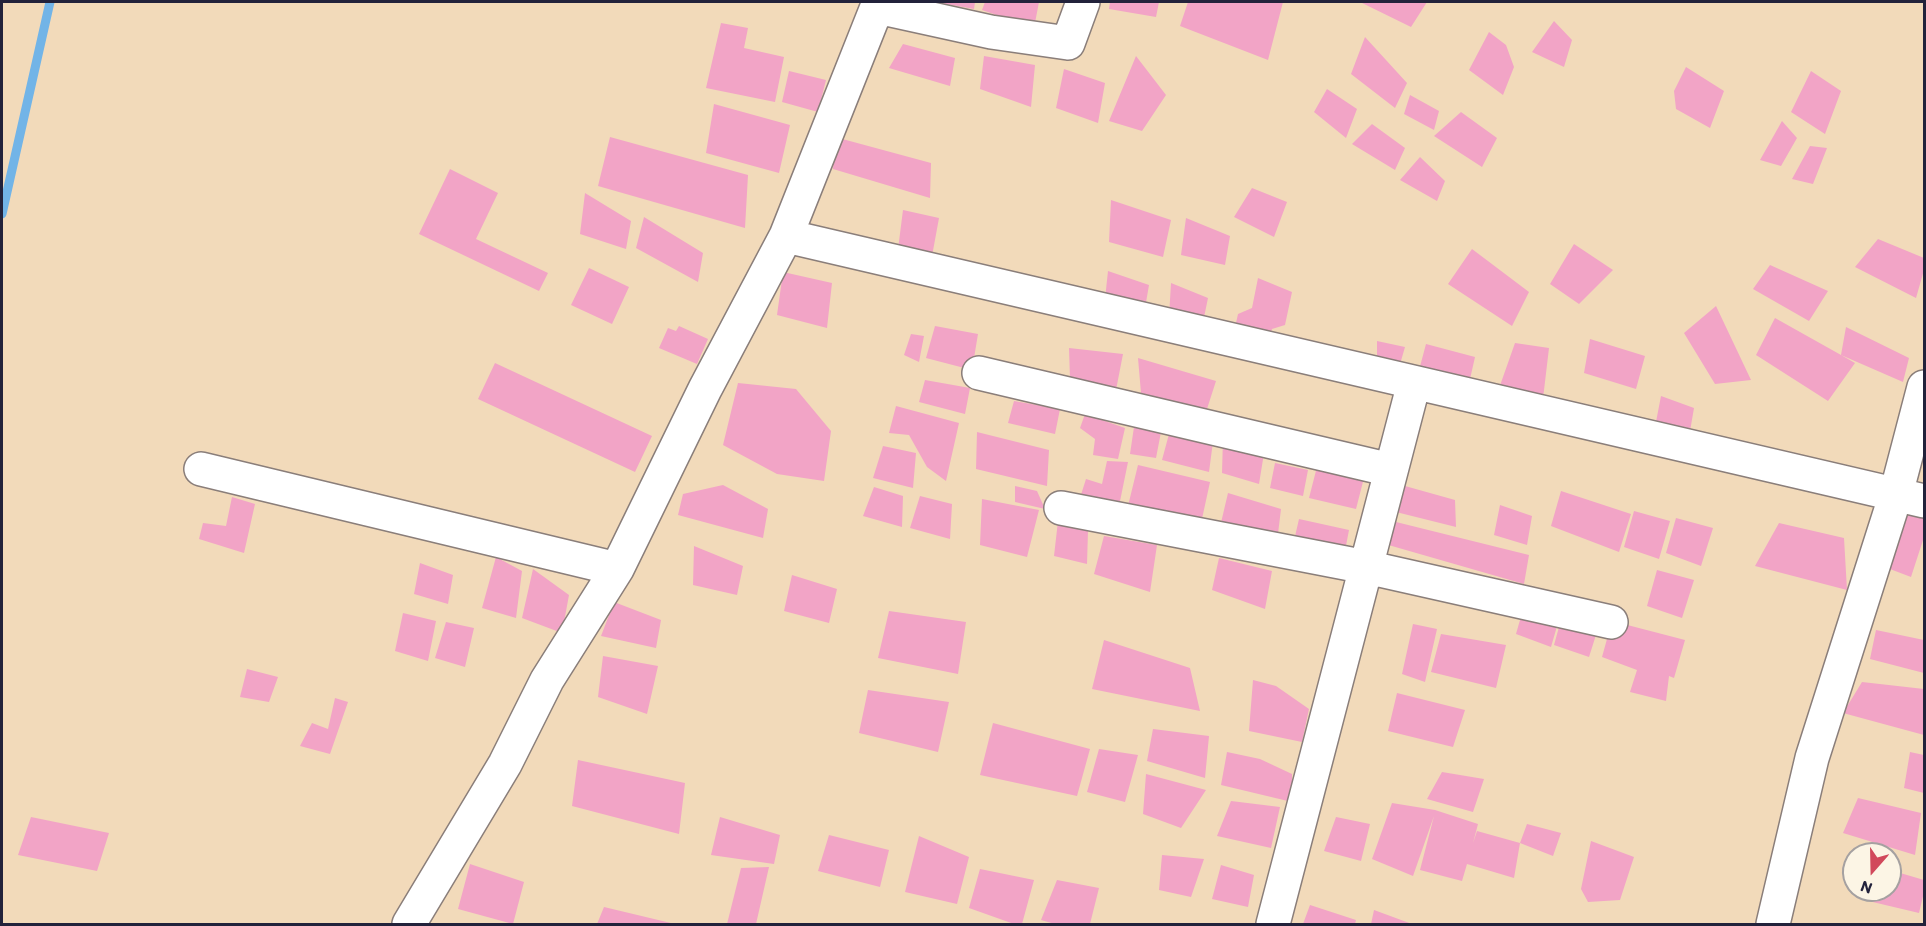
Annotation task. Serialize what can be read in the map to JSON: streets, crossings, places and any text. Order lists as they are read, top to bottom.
{
  "north": "bottom"
}
